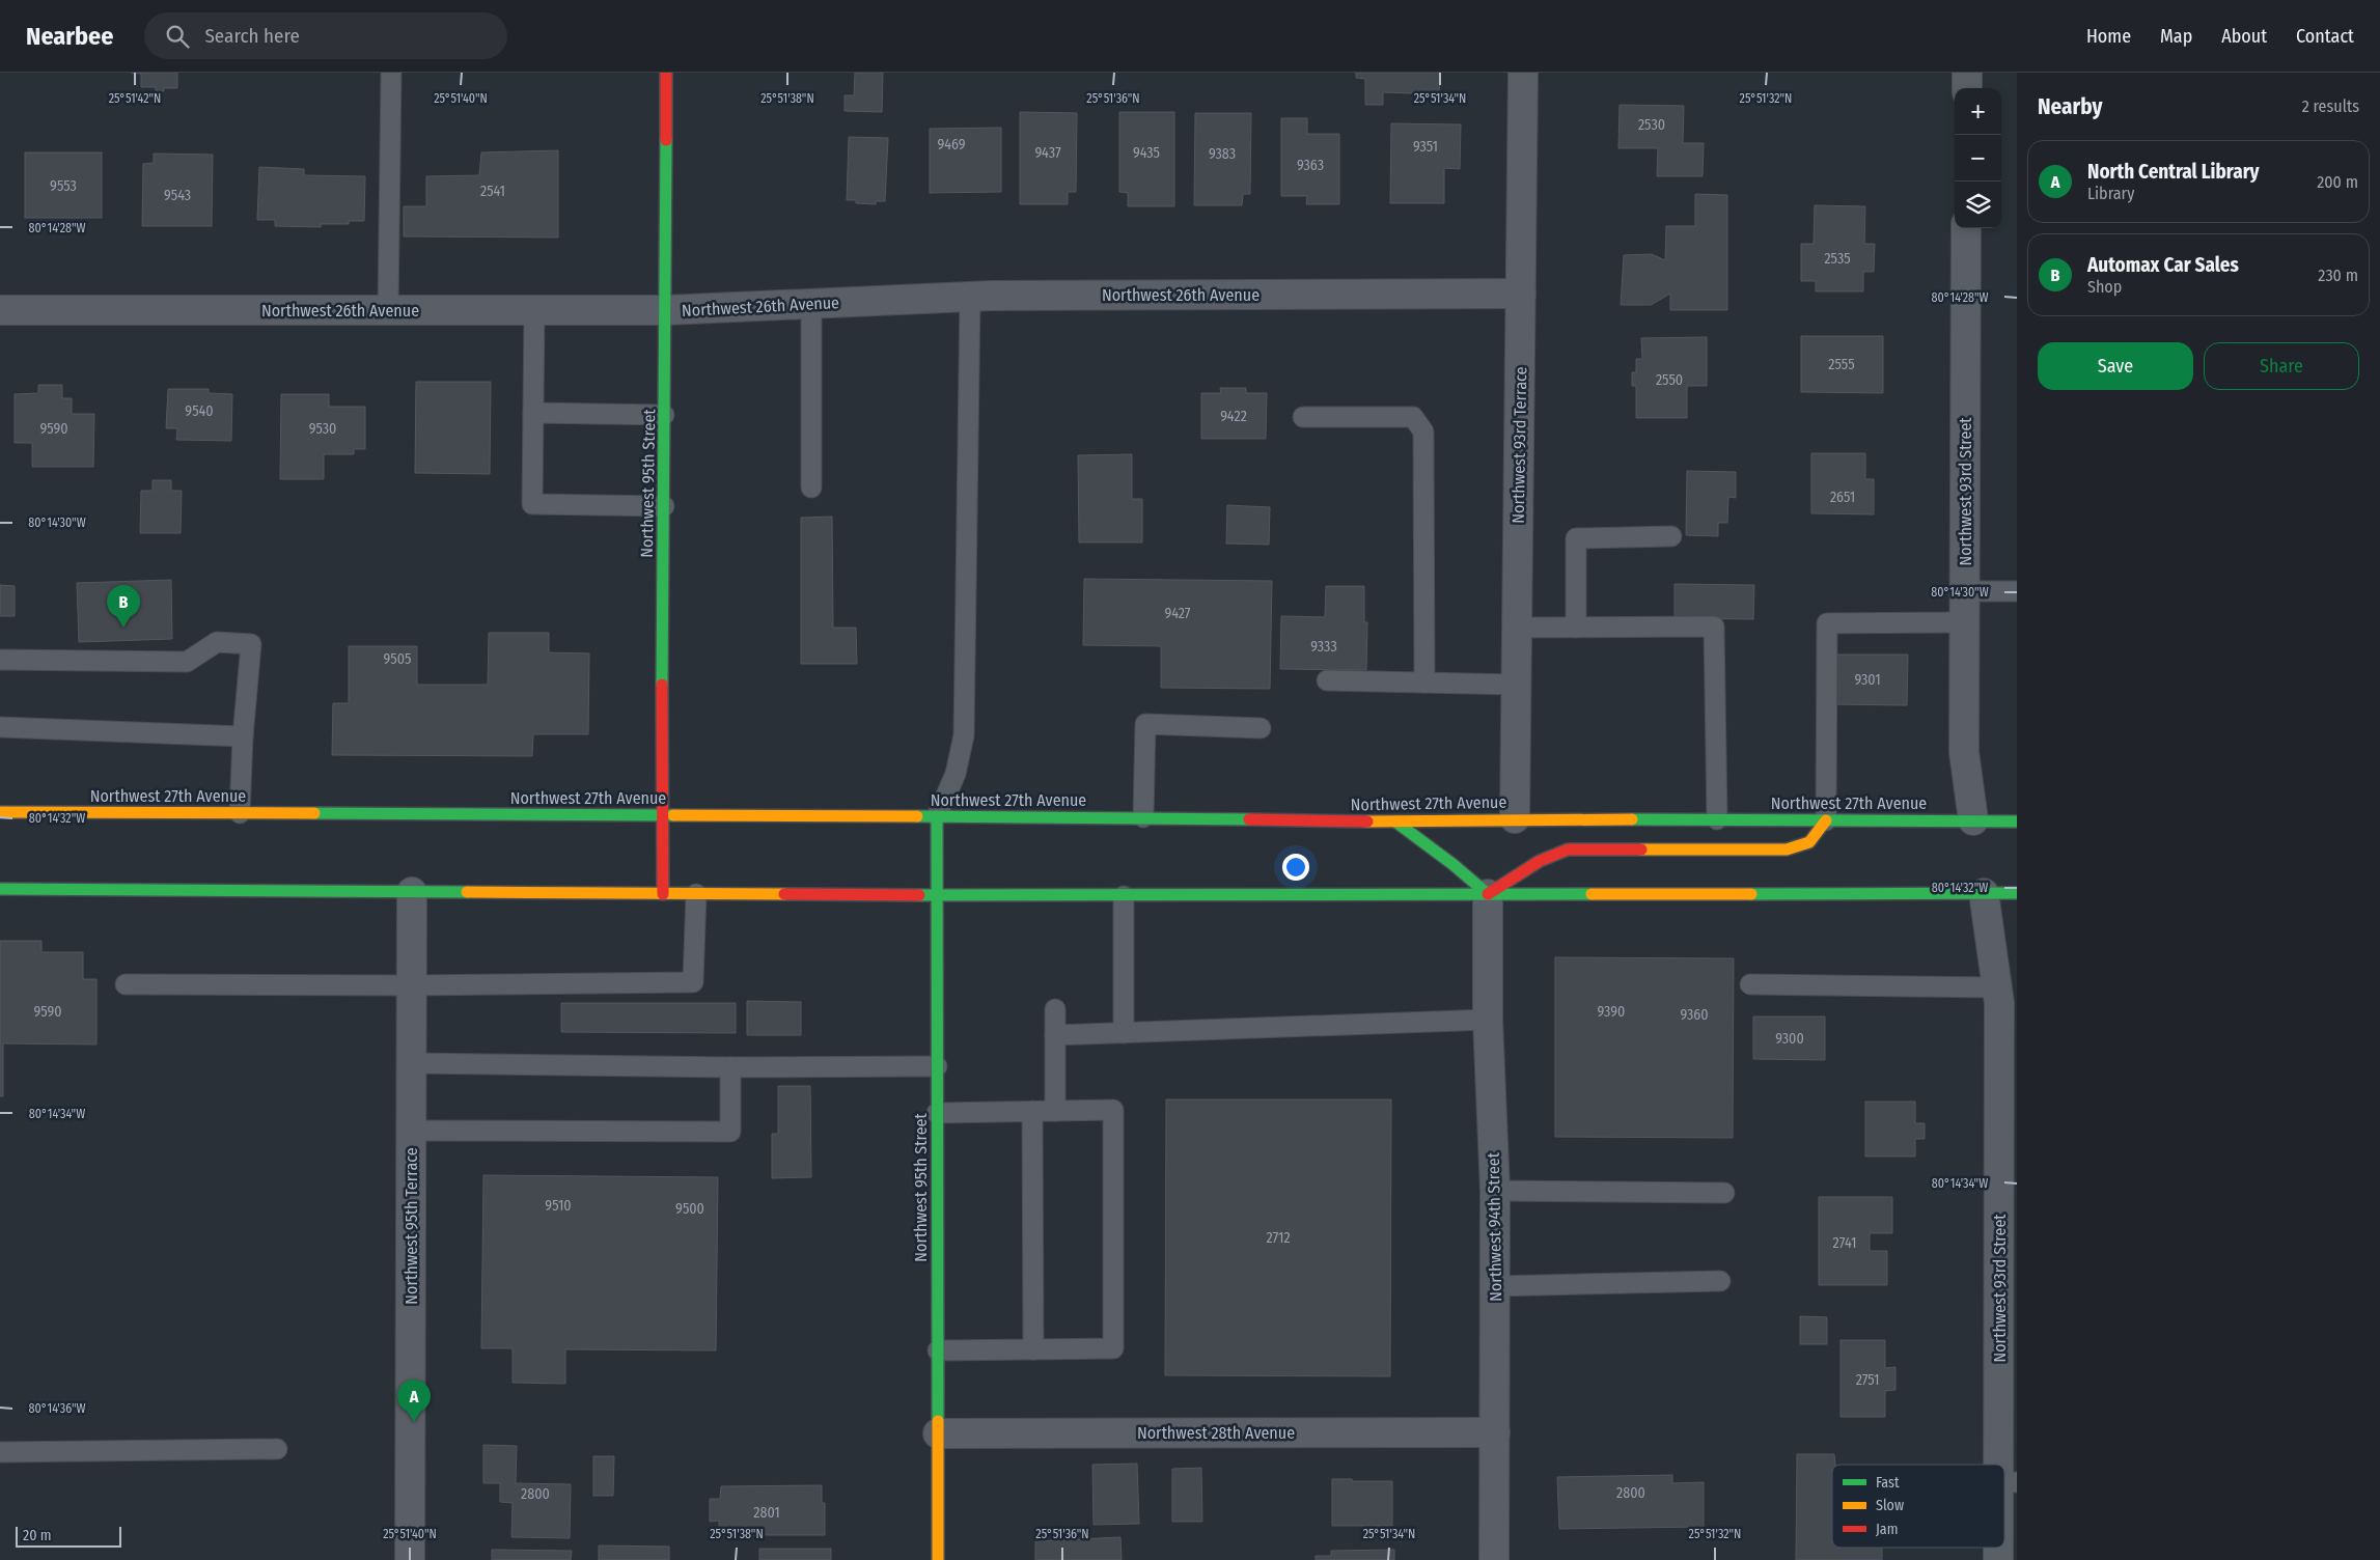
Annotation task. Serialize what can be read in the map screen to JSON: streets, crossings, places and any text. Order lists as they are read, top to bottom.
{
  "streets": {
    "main road": ["Northwest 95th Street", "Northwest 27th Avenue"],
    "street": [
      "Northwest 26th Avenue",
      "Northwest 93rd Terrace",
      "Northwest 93rd Street",
      "Northwest 95th Terrace",
      "Northwest 94th Street",
      "Northwest 28th Avenue"
    ]
  },
  "crossings": [
    ["Northwest 26th Avenue", "Northwest 93rd Terrace"],
    ["Northwest 26th Avenue", "Northwest 95th Street"],
    ["Northwest 93rd Terrace", "Northwest 27th Avenue"],
    ["Northwest 95th Street", "Northwest 27th Avenue"],
    ["Northwest 95th Street", "Northwest 28th Avenue"],
    ["Northwest 93rd Street", "Northwest 27th Avenue"],
    ["Northwest 94th Street", "Northwest 28th Avenue"]
  ],
  "house_numbers": [
    "2530",
    "9469",
    "9351",
    "9437",
    "9435",
    "9383",
    "9363",
    "9553",
    "2541",
    "9543",
    "2535",
    "2555",
    "2550",
    "9540",
    "9422",
    "9590",
    "9530",
    "2651",
    "9427",
    "9333",
    "9505",
    "9301",
    "9590",
    "9390",
    "9360",
    "9300",
    "9510",
    "9500",
    "2712",
    "2741",
    "2751",
    "2800",
    "2800",
    "2801"
  ],
  "legend": ["Fast", "Slow", "Jam"],
  "scale_bar": "20 m",
  "page": {
    "header": "Nearbee",
    "search": "Search here",
    "nav": [
      "Home",
      "Map",
      "About",
      "Contact"
    ],
    "heading": ["Nearby", "2 results"],
    "map_buttons": ["+", "−"],
    "list": [
      {
        "mark": "A",
        "name": "North Central Library",
        "note": "Library",
        "value": "200 m"
      },
      {
        "mark": "B",
        "name": "Automax Car Sales",
        "note": "Shop",
        "value": "230 m"
      }
    ],
    "buttons": ["Save", "Share"],
    "pins": ["B", "A"],
    "scale": "20 m"
  },
  "coordinates": [
    "25°51'42\"N",
    "25°51'40\"N",
    "25°51'38\"N",
    "25°51'36\"N",
    "25°51'34\"N",
    "25°51'32\"N",
    "80°14'28\"W",
    "80°14'30\"W",
    "80°14'32\"W",
    "80°14'34\"W",
    "80°14'36\"W"
  ]
}
